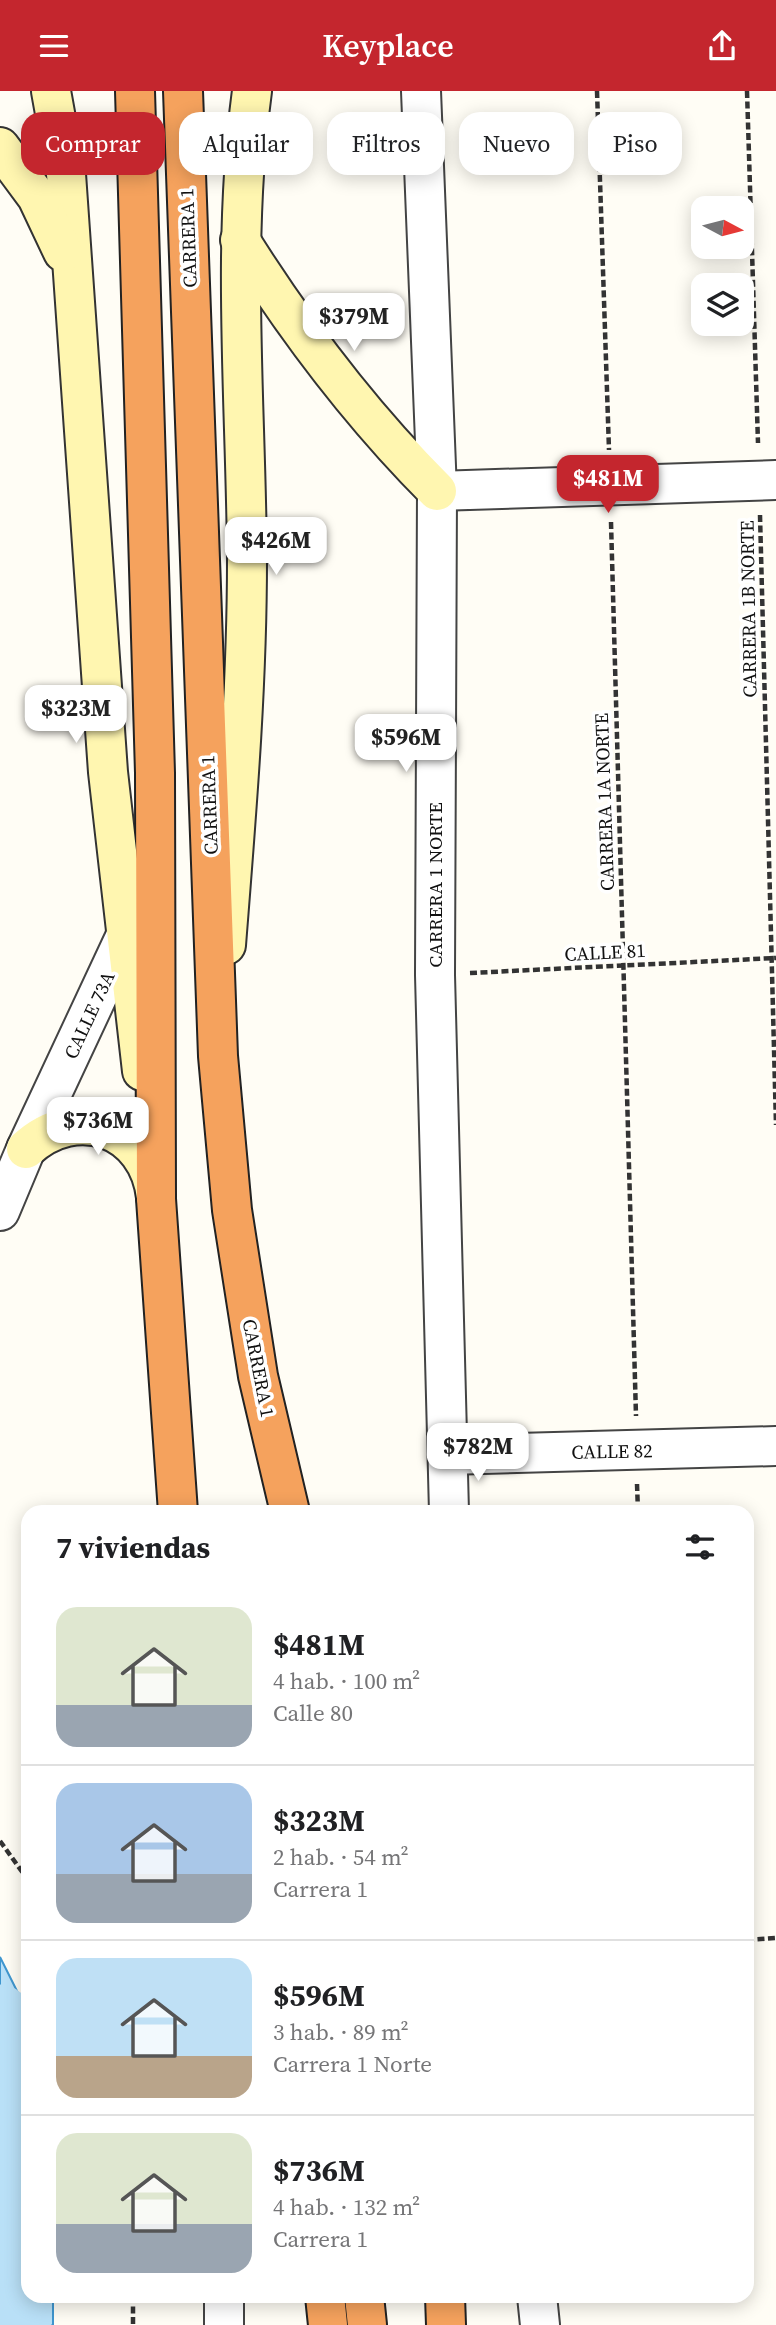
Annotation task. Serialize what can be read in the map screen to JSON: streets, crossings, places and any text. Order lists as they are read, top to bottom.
{
  "streets": {
    "highway": ["CARRERA 1"],
    "street": ["CARRERA 1 NORTE", "CALLE 73A", "CALLE 82"],
    "path": ["CARRERA 1B NORTE", "CARRERA 1A NORTE", "CALLE 81"]
  },
  "crossings": [
    ["CARRERA 1B NORTE", "CALLE 81"],
    ["CARRERA 1A NORTE", "CALLE 81"],
    ["CARRERA 1A NORTE", "CALLE 82"],
    ["CARRERA 1 NORTE", "CALLE 81"],
    ["CARRERA 1 NORTE", "CALLE 82"]
  ],
  "north": "right",
  "page": {
    "header": "Keyplace",
    "chip": [
      "Comprar",
      "Alquilar",
      "Filtros",
      "Nuevo",
      "Piso"
    ],
    "price": [
      "$379M",
      "$481M",
      "$426M",
      "$323M",
      "$596M",
      "$736M",
      "$782M"
    ],
    "heading": "7 viviendas",
    "list": [
      {
        "name": "$481M",
        "note": "4 hab. · 100 m² · Calle 80"
      },
      {
        "name": "$323M",
        "note": "2 hab. · 54 m² · Carrera 1"
      },
      {
        "name": "$596M",
        "note": "3 hab. · 89 m² · Carrera 1 Norte"
      },
      {
        "name": "$736M",
        "note": "4 hab. · 132 m² · Carrera 1"
      }
    ]
  }
}
